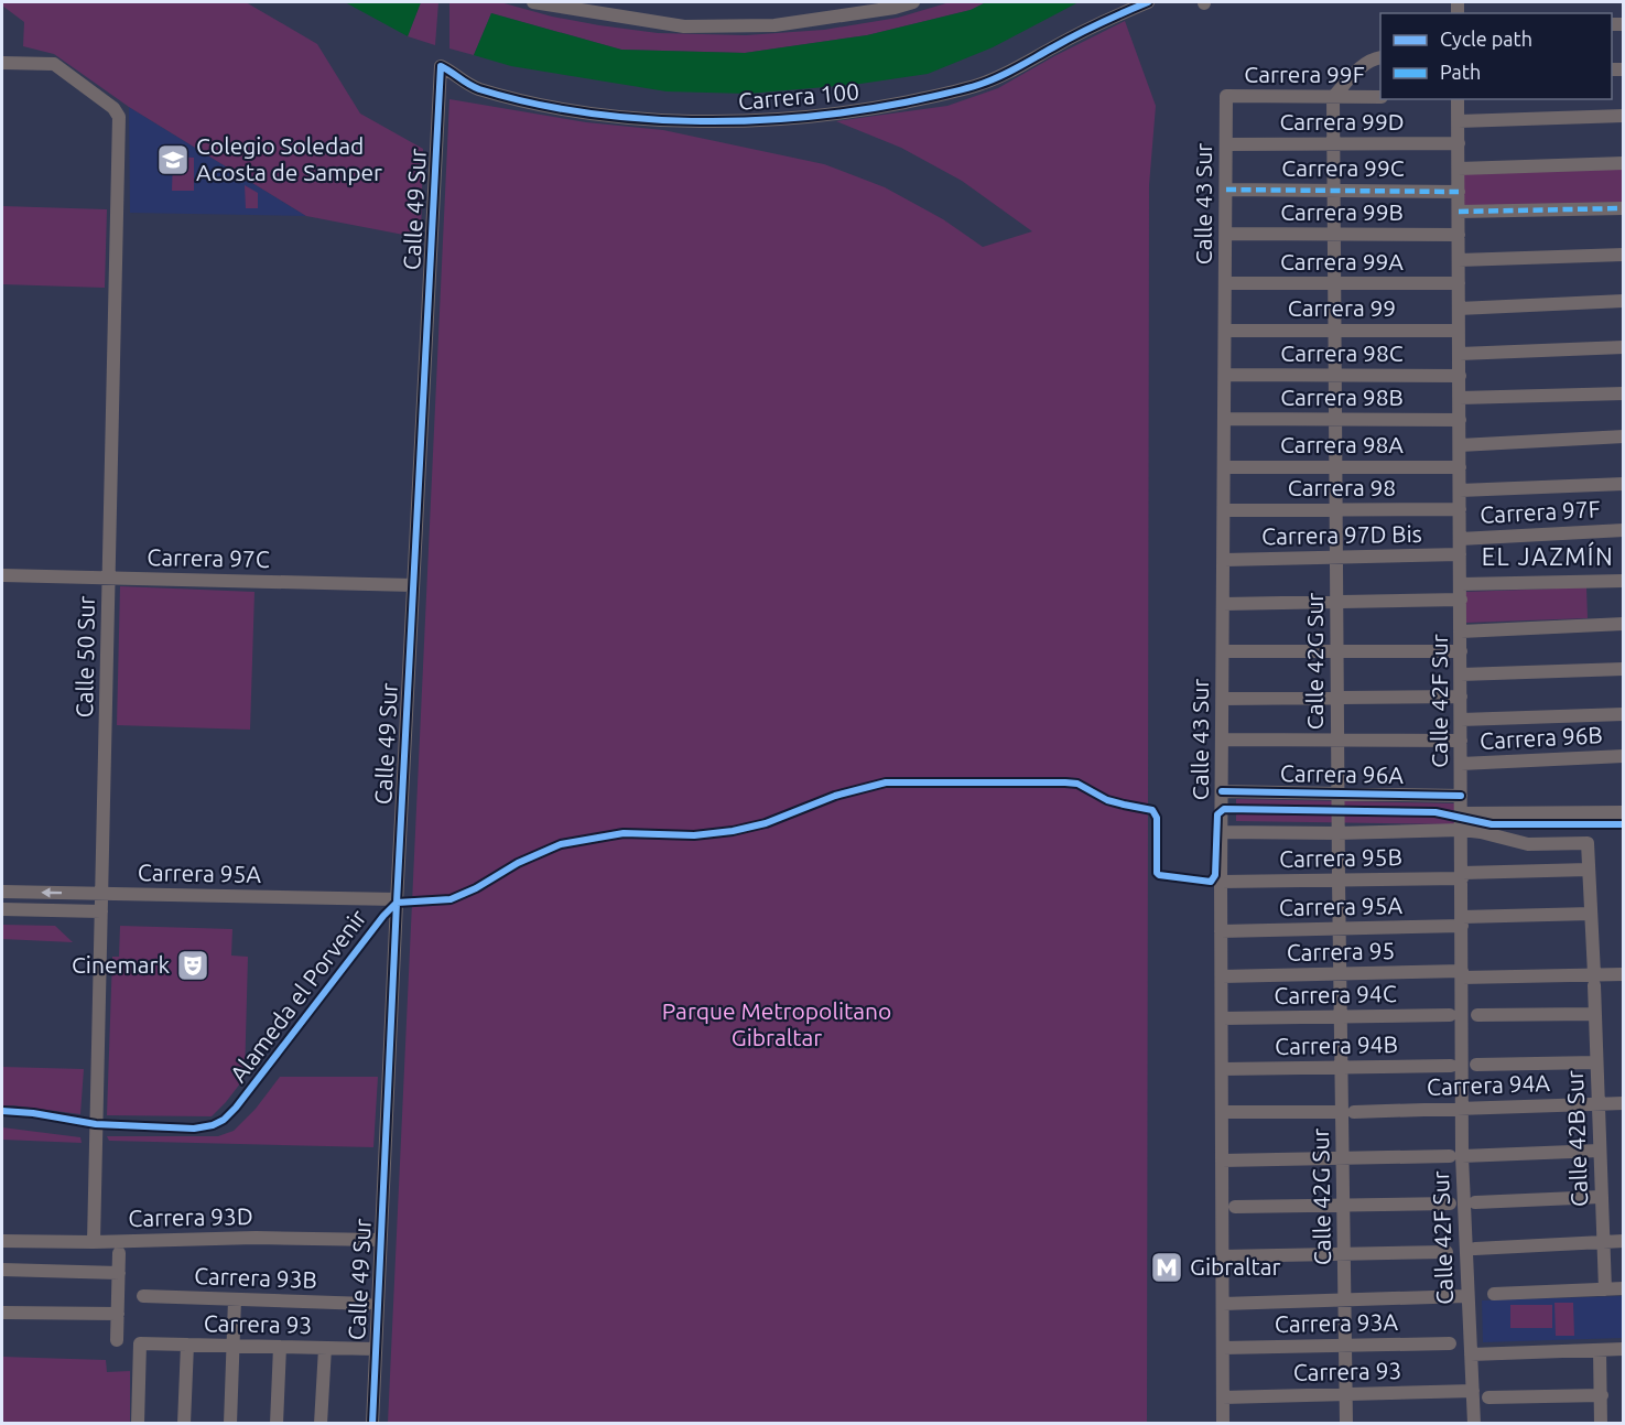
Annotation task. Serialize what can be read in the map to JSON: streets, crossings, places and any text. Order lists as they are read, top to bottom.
{
  "streets": {
    "street": [
      "Carrera 99F",
      "Carrera 100",
      "Carrera 99D",
      "Carrera 99C",
      "Calle 43 Sur",
      "Calle 49 Sur",
      "Carrera 99B",
      "Carrera 99A",
      "Carrera 99",
      "Carrera 98C",
      "Carrera 98B",
      "Carrera 98A",
      "Carrera 98",
      "Carrera 97F",
      "Carrera 97D Bis",
      "Carrera 97C",
      "Calle 50 Sur",
      "Calle 42G Sur",
      "Calle 42F Sur",
      "Carrera 96B",
      "Carrera 96A",
      "Carrera 95B",
      "Carrera 95A",
      "Carrera 95",
      "Carrera 94C",
      "Carrera 94B",
      "Carrera 94A",
      "Calle 42B Sur",
      "Carrera 93D",
      "Carrera 93B",
      "Carrera 93A",
      "Carrera 93"
    ],
    "cycle path": ["Alameda el Porvenir"]
  },
  "crossings": [
    ["Carrera 99F", "Calle 43 Sur"],
    ["Carrera 99F", "Calle 42G Sur"],
    ["Carrera 100", "Calle 49 Sur"],
    ["Carrera 99D", "Calle 43 Sur"],
    ["Carrera 99D", "Calle 42G Sur"],
    ["Carrera 99D", "Calle 42F Sur"],
    ["Carrera 99C", "Calle 43 Sur"],
    ["Carrera 99C", "Calle 42G Sur"],
    ["Carrera 99C", "Calle 42F Sur"],
    ["Calle 43 Sur", "Carrera 99B"],
    ["Calle 43 Sur", "Carrera 99A"],
    ["Calle 43 Sur", "Carrera 99"],
    ["Calle 43 Sur", "Carrera 98C"],
    ["Calle 43 Sur", "Carrera 98B"],
    ["Calle 43 Sur", "Carrera 98A"],
    ["Calle 43 Sur", "Carrera 98"],
    ["Calle 43 Sur", "Carrera 97D Bis"],
    ["Calle 43 Sur", "Carrera 96A"],
    ["Calle 43 Sur", "Carrera 95B"],
    ["Calle 43 Sur", "Carrera 95A"],
    ["Calle 43 Sur", "Carrera 95"],
    ["Calle 43 Sur", "Carrera 94C"],
    ["Calle 43 Sur", "Carrera 94B"],
    ["Calle 43 Sur", "Carrera 94A"],
    ["Calle 43 Sur", "Carrera 93A"],
    ["Calle 43 Sur", "Carrera 93"],
    ["Calle 49 Sur", "Carrera 97C"],
    ["Calle 49 Sur", "Carrera 95A"],
    ["Calle 49 Sur", "Carrera 93D"],
    ["Calle 49 Sur", "Carrera 93"],
    ["Carrera 99B", "Calle 42G Sur"],
    ["Carrera 99B", "Calle 42F Sur"],
    ["Carrera 99A", "Calle 42G Sur"],
    ["Carrera 99A", "Calle 42F Sur"],
    ["Carrera 99", "Calle 42G Sur"],
    ["Carrera 99", "Calle 42F Sur"],
    ["Carrera 98C", "Calle 42G Sur"],
    ["Carrera 98C", "Calle 42F Sur"],
    ["Carrera 98B", "Calle 42G Sur"],
    ["Carrera 98B", "Calle 42F Sur"],
    ["Carrera 98A", "Calle 42G Sur"],
    ["Carrera 98A", "Calle 42F Sur"],
    ["Carrera 98", "Calle 42G Sur"],
    ["Carrera 98", "Calle 42F Sur"],
    ["Carrera 97F", "Calle 42F Sur"],
    ["Carrera 97D Bis", "Calle 42G Sur"],
    ["Carrera 97D Bis", "Calle 42F Sur"],
    ["Carrera 97C", "Calle 50 Sur"],
    ["Calle 50 Sur", "Carrera 95A"],
    ["Calle 50 Sur", "Carrera 93D"],
    ["Calle 42G Sur", "Carrera 96A"],
    ["Calle 42G Sur", "Carrera 95B"],
    ["Calle 42G Sur", "Carrera 95A"],
    ["Calle 42G Sur", "Carrera 95"],
    ["Calle 42G Sur", "Carrera 94C"],
    ["Calle 42G Sur", "Carrera 94B"],
    ["Calle 42G Sur", "Carrera 94A"],
    ["Calle 42G Sur", "Carrera 93A"],
    ["Calle 42G Sur", "Carrera 93"],
    ["Calle 42F Sur", "Carrera 96B"],
    ["Calle 42F Sur", "Carrera 96A"],
    ["Calle 42F Sur", "Carrera 95B"],
    ["Calle 42F Sur", "Carrera 95A"],
    ["Calle 42F Sur", "Carrera 95"],
    ["Calle 42F Sur", "Carrera 94A"],
    ["Calle 42F Sur", "Calle 42B Sur"],
    ["Calle 42F Sur", "Carrera 93"],
    ["Carrera 95B", "Calle 42B Sur"],
    ["Carrera 95A", "Calle 42B Sur"],
    ["Carrera 95", "Calle 42B Sur"],
    ["Carrera 94A", "Calle 42B Sur"]
  ],
  "districts": ["EL JAZMÍN"],
  "parks": ["Parque Metropolitano Gibraltar"],
  "places": {
    "school or university": ["Colegio Soledad Acosta de Samper"],
    "theatre": ["Cinemark"],
    "metro station": ["Gibraltar"]
  },
  "legend": ["Cycle path", "Path"]
}
